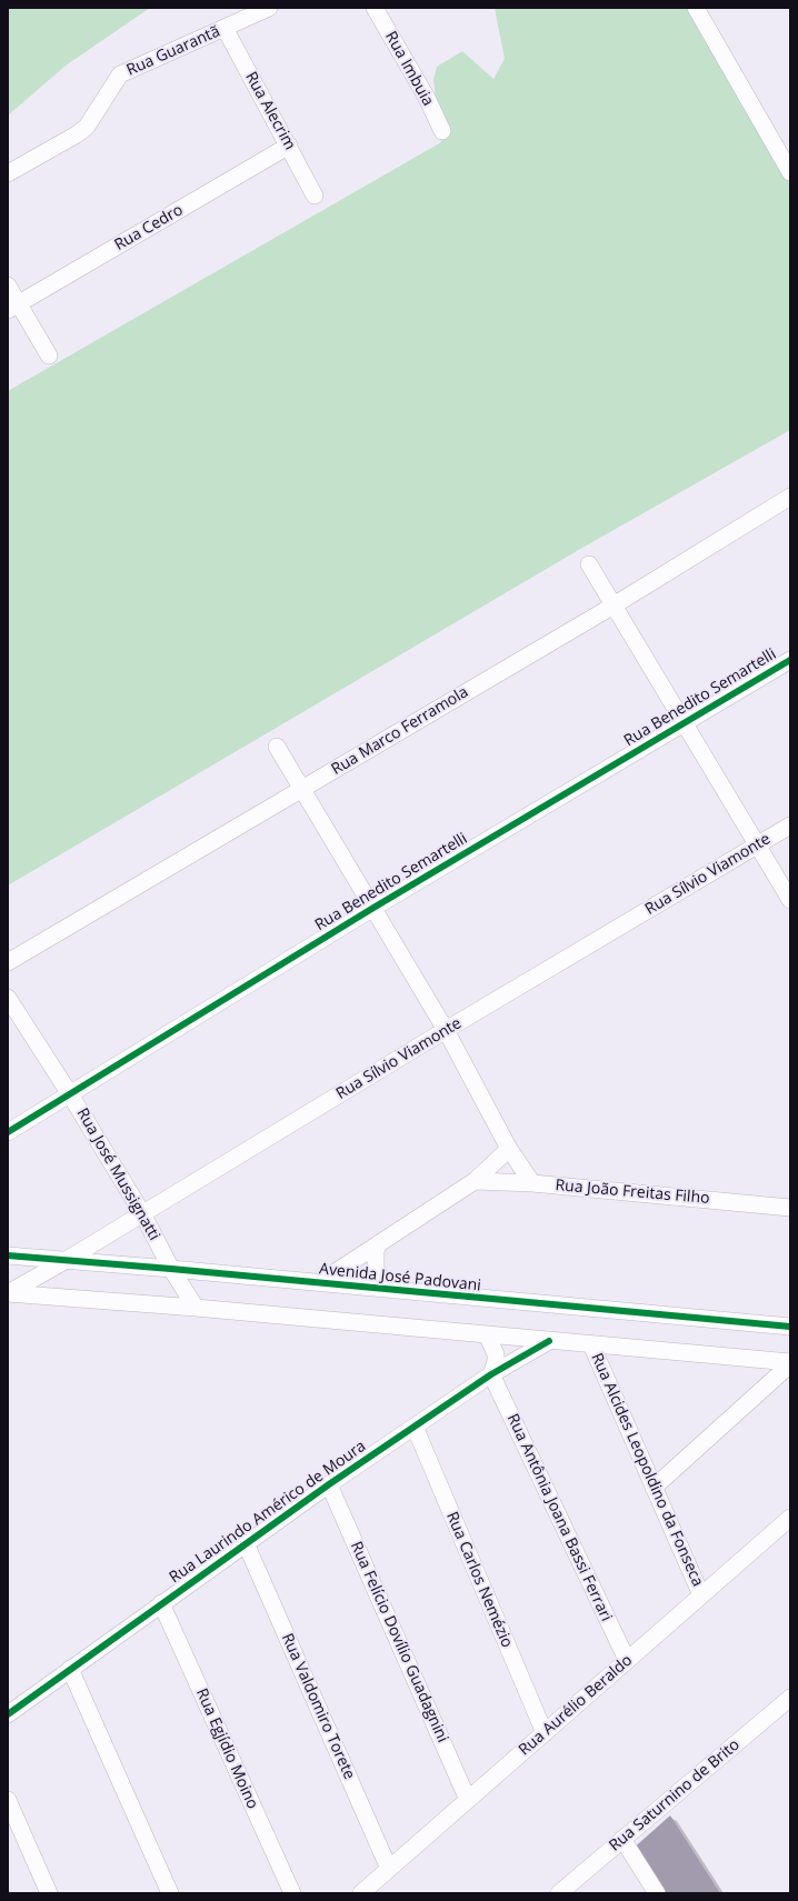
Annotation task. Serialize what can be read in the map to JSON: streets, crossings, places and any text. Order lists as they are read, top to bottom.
{
  "streets": {
    "street": [
      "Rua Guarantã",
      "Rua Imbuia",
      "Rua Alecrim",
      "Rua Cedro",
      "Rua Benedito Semartelli",
      "Rua Marco Ferramola",
      "Rua Sílvio Viamonte",
      "Rua José Mussignatti",
      "Rua João Freitas Filho",
      "Avenida José Padovani",
      "Rua Alcides Leopoldino da Fonseca",
      "Rua Laurindo Américo de Moura",
      "Rua Antônia Joana Bassi Ferrari",
      "Rua Carlos Nemézio",
      "Rua Felício Dovílio Guadagnini",
      "Rua Aurélio Beraldo",
      "Rua Valdomiro Torete",
      "Rua Egjídio Moino",
      "Rua Saturnino de Brito"
    ]
  },
  "crossings": [
    ["Rua Guarantã", "Rua Alecrim"],
    ["Rua Alecrim", "Rua Cedro"],
    ["Rua Benedito Semartelli", "Rua José Mussignatti"],
    ["Rua Sílvio Viamonte", "Rua José Mussignatti"],
    ["Rua Sílvio Viamonte", "Avenida José Padovani"],
    ["Rua José Mussignatti", "Avenida José Padovani"],
    ["Rua Alcides Leopoldino da Fonseca", "Rua Aurélio Beraldo"],
    ["Rua Laurindo Américo de Moura", "Rua Antônia Joana Bassi Ferrari"],
    ["Rua Laurindo Américo de Moura", "Rua Carlos Nemézio"],
    ["Rua Laurindo Américo de Moura", "Rua Felício Dovílio Guadagnini"],
    ["Rua Laurindo Américo de Moura", "Rua Valdomiro Torete"],
    ["Rua Laurindo Américo de Moura", "Rua Egjídio Moino"],
    ["Rua Antônia Joana Bassi Ferrari", "Rua Aurélio Beraldo"],
    ["Rua Carlos Nemézio", "Rua Aurélio Beraldo"],
    ["Rua Felício Dovílio Guadagnini", "Rua Aurélio Beraldo"],
    ["Rua Aurélio Beraldo", "Rua Valdomiro Torete"]
  ]
}
